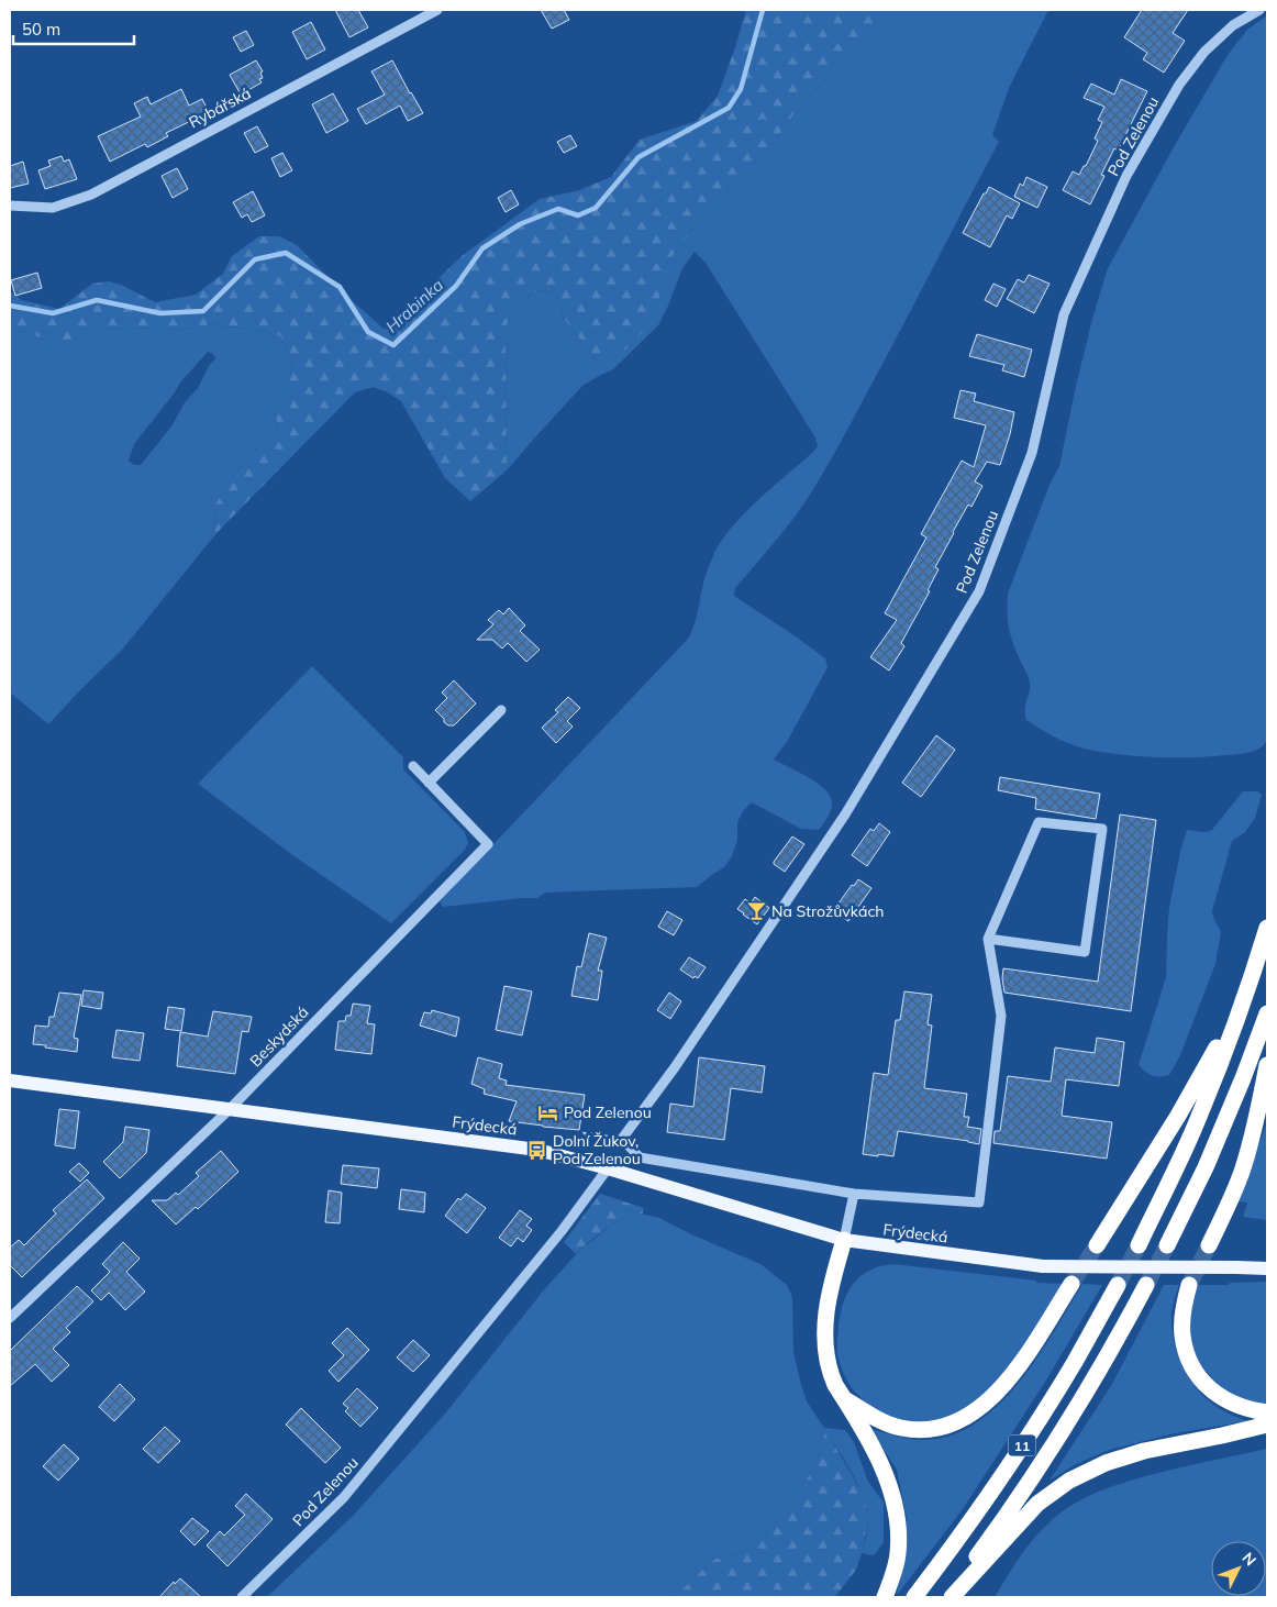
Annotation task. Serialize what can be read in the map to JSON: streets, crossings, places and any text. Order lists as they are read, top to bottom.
{
  "streets": {
    "highway": ["11"],
    "main road": ["Frýdecká"],
    "street": ["Rybářská", "Pod Zelenou", "Beskydská"]
  },
  "crossings": [
    ["Pod Zelenou", "Frýdecká"],
    ["Beskydská", "Frýdecká"]
  ],
  "water": ["Hrabinka"],
  "places": {
    "bar": ["Na Strožůvkách"],
    "hotel": ["Pod Zelenou"],
    "bus stop": ["Dolní Žukov, Pod Zelenou"]
  },
  "scale_bar": "50 m",
  "north": "top right"
}
